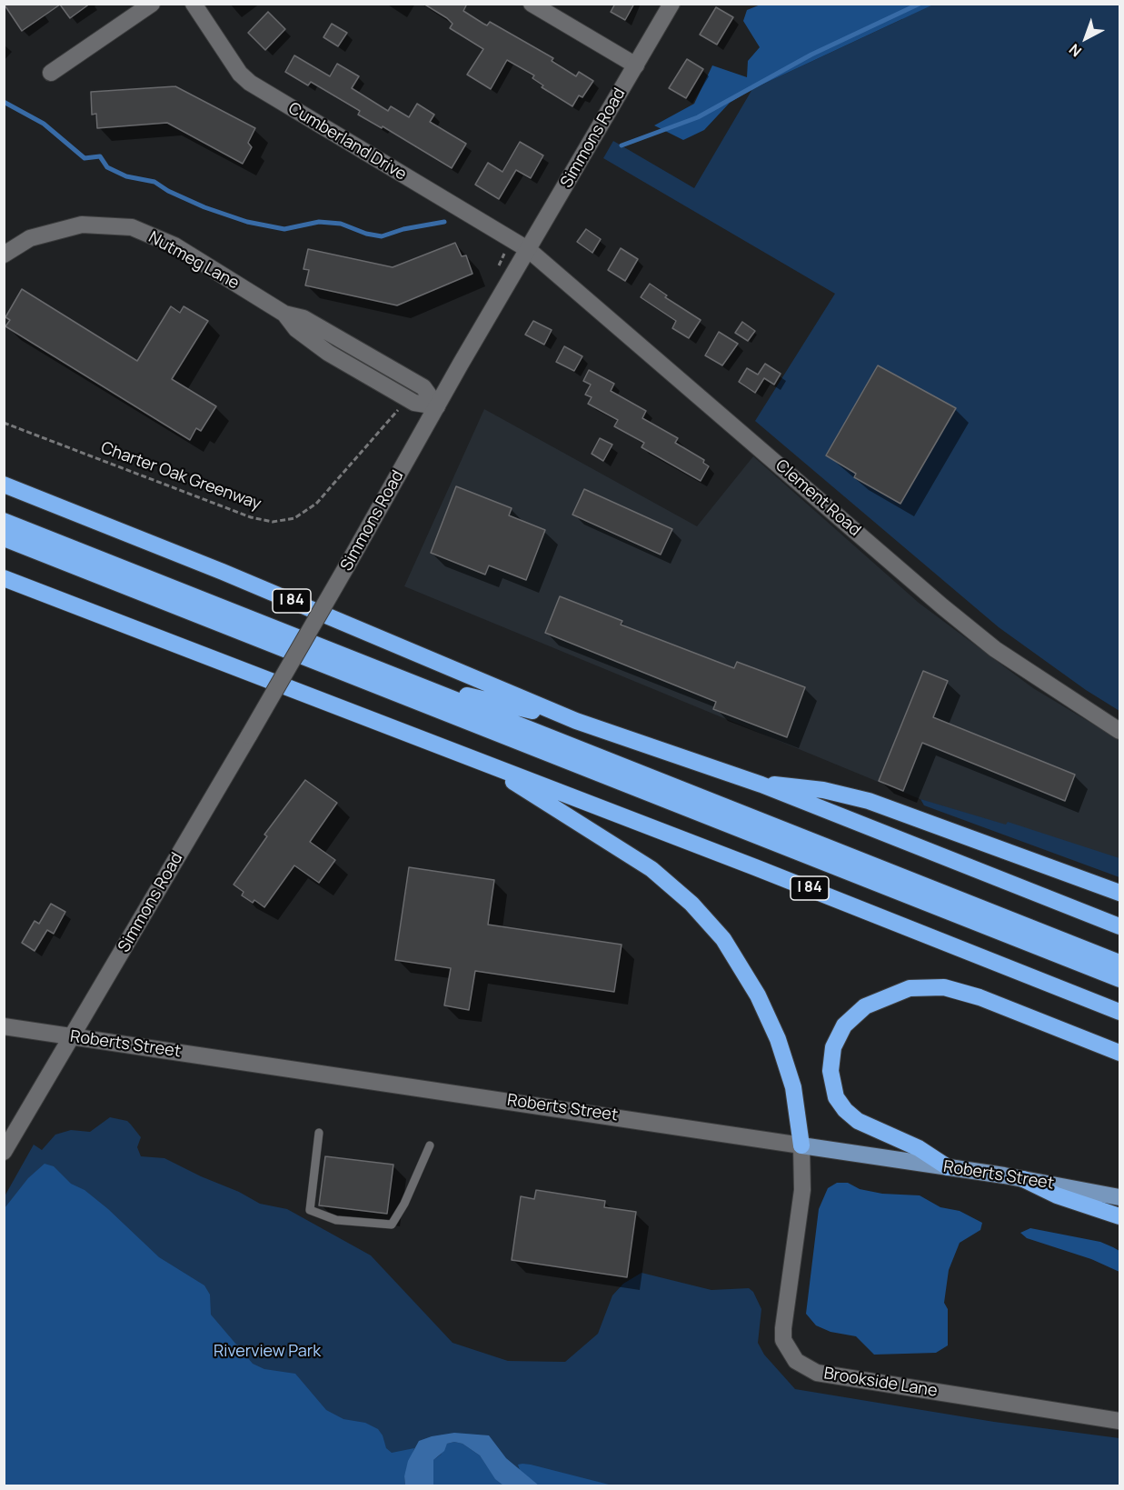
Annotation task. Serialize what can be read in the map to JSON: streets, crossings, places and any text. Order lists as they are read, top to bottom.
{
  "streets": {
    "highway": ["I 84"],
    "main road": ["Roberts Street"],
    "street": [
      "Simmons Road",
      "Cumberland Drive",
      "Nutmeg Lane",
      "Clement Road",
      "Brookside Lane"
    ],
    "path": ["Charter Oak Greenway"]
  },
  "crossings": [
    ["Simmons Road", "Cumberland Drive"],
    ["Simmons Road", "Nutmeg Lane"],
    ["Simmons Road", "Clement Road"],
    ["Simmons Road", "Roberts Street"],
    ["Cumberland Drive", "Clement Road"],
    ["Roberts Street", "Brookside Lane"]
  ],
  "parks": ["Riverview Park"],
  "north": "bottom left"
}
